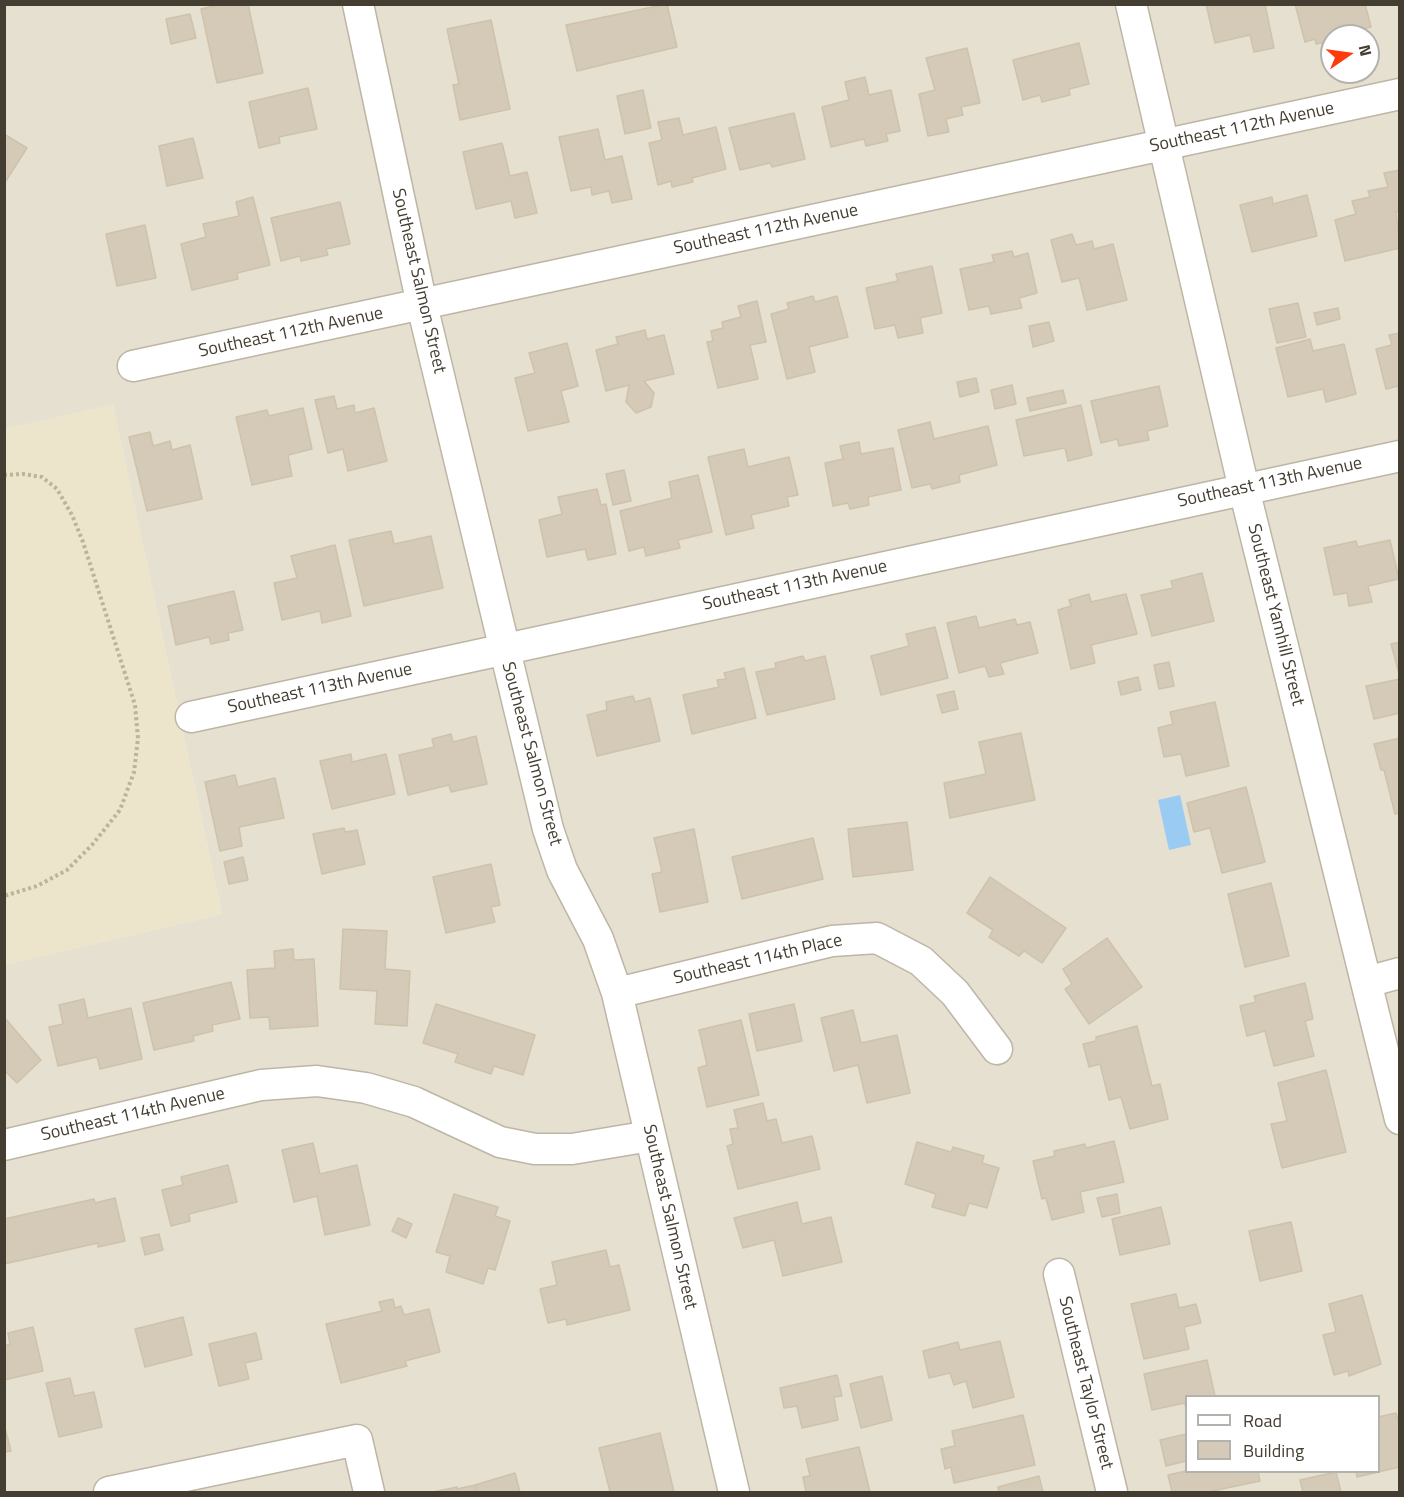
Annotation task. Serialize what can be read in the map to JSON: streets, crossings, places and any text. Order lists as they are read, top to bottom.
{
  "streets": {
    "street": [
      "Southeast 112th Avenue",
      "Southeast Salmon Street",
      "Southeast 113th Avenue",
      "Southeast Yamhill Street",
      "Southeast 114th Place",
      "Southeast 114th Avenue",
      "Southeast Taylor Street"
    ]
  },
  "crossings": [
    ["Southeast 112th Avenue", "Southeast Salmon Street"],
    ["Southeast 112th Avenue", "Southeast Yamhill Street"],
    ["Southeast Salmon Street", "Southeast 113th Avenue"],
    ["Southeast Salmon Street", "Southeast 114th Place"],
    ["Southeast Salmon Street", "Southeast 114th Avenue"],
    ["Southeast 113th Avenue", "Southeast Yamhill Street"]
  ],
  "legend": ["Road", "Building"],
  "north": "right"
}
